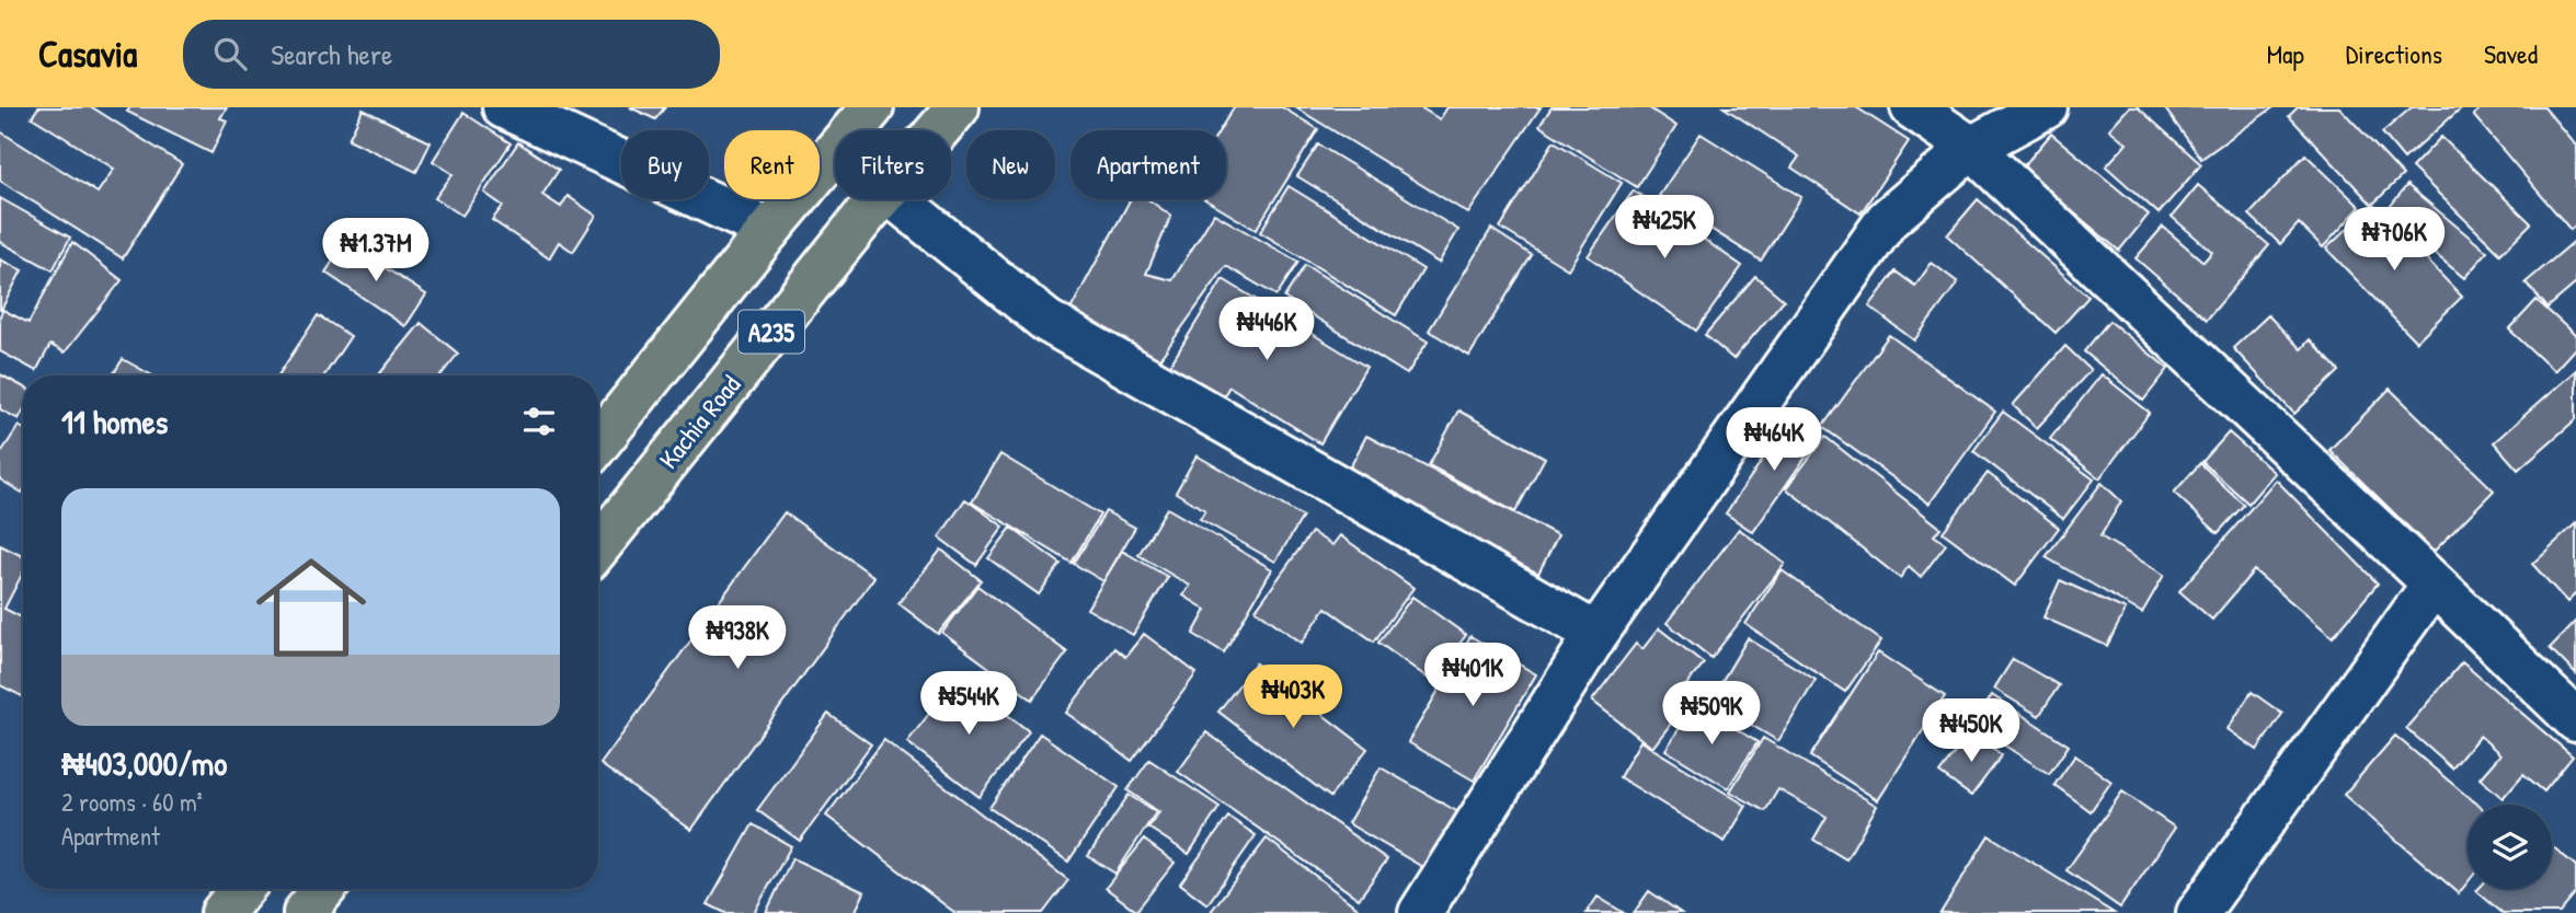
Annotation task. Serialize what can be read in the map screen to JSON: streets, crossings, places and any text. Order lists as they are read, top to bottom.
{
  "streets": {
    "highway": ["A235", "Kachia Road"]
  },
  "page": {
    "header": "Casavia",
    "search": "Search here",
    "nav": ["Map", "Directions", "Saved"],
    "chip": [
      "Buy",
      "Rent",
      "Filters",
      "New",
      "Apartment"
    ],
    "price": [
      "₦425K",
      "₦706K",
      "₦1.37M",
      "₦446K",
      "₦464K",
      "₦938K",
      "₦401K",
      "₦403K",
      "₦544K",
      "₦509K",
      "₦450K"
    ],
    "heading": "11 homes",
    "list": [
      {
        "name": "₦403,000/mo",
        "note": "2 rooms · 60 m² · Apartment"
      }
    ]
  }
}
